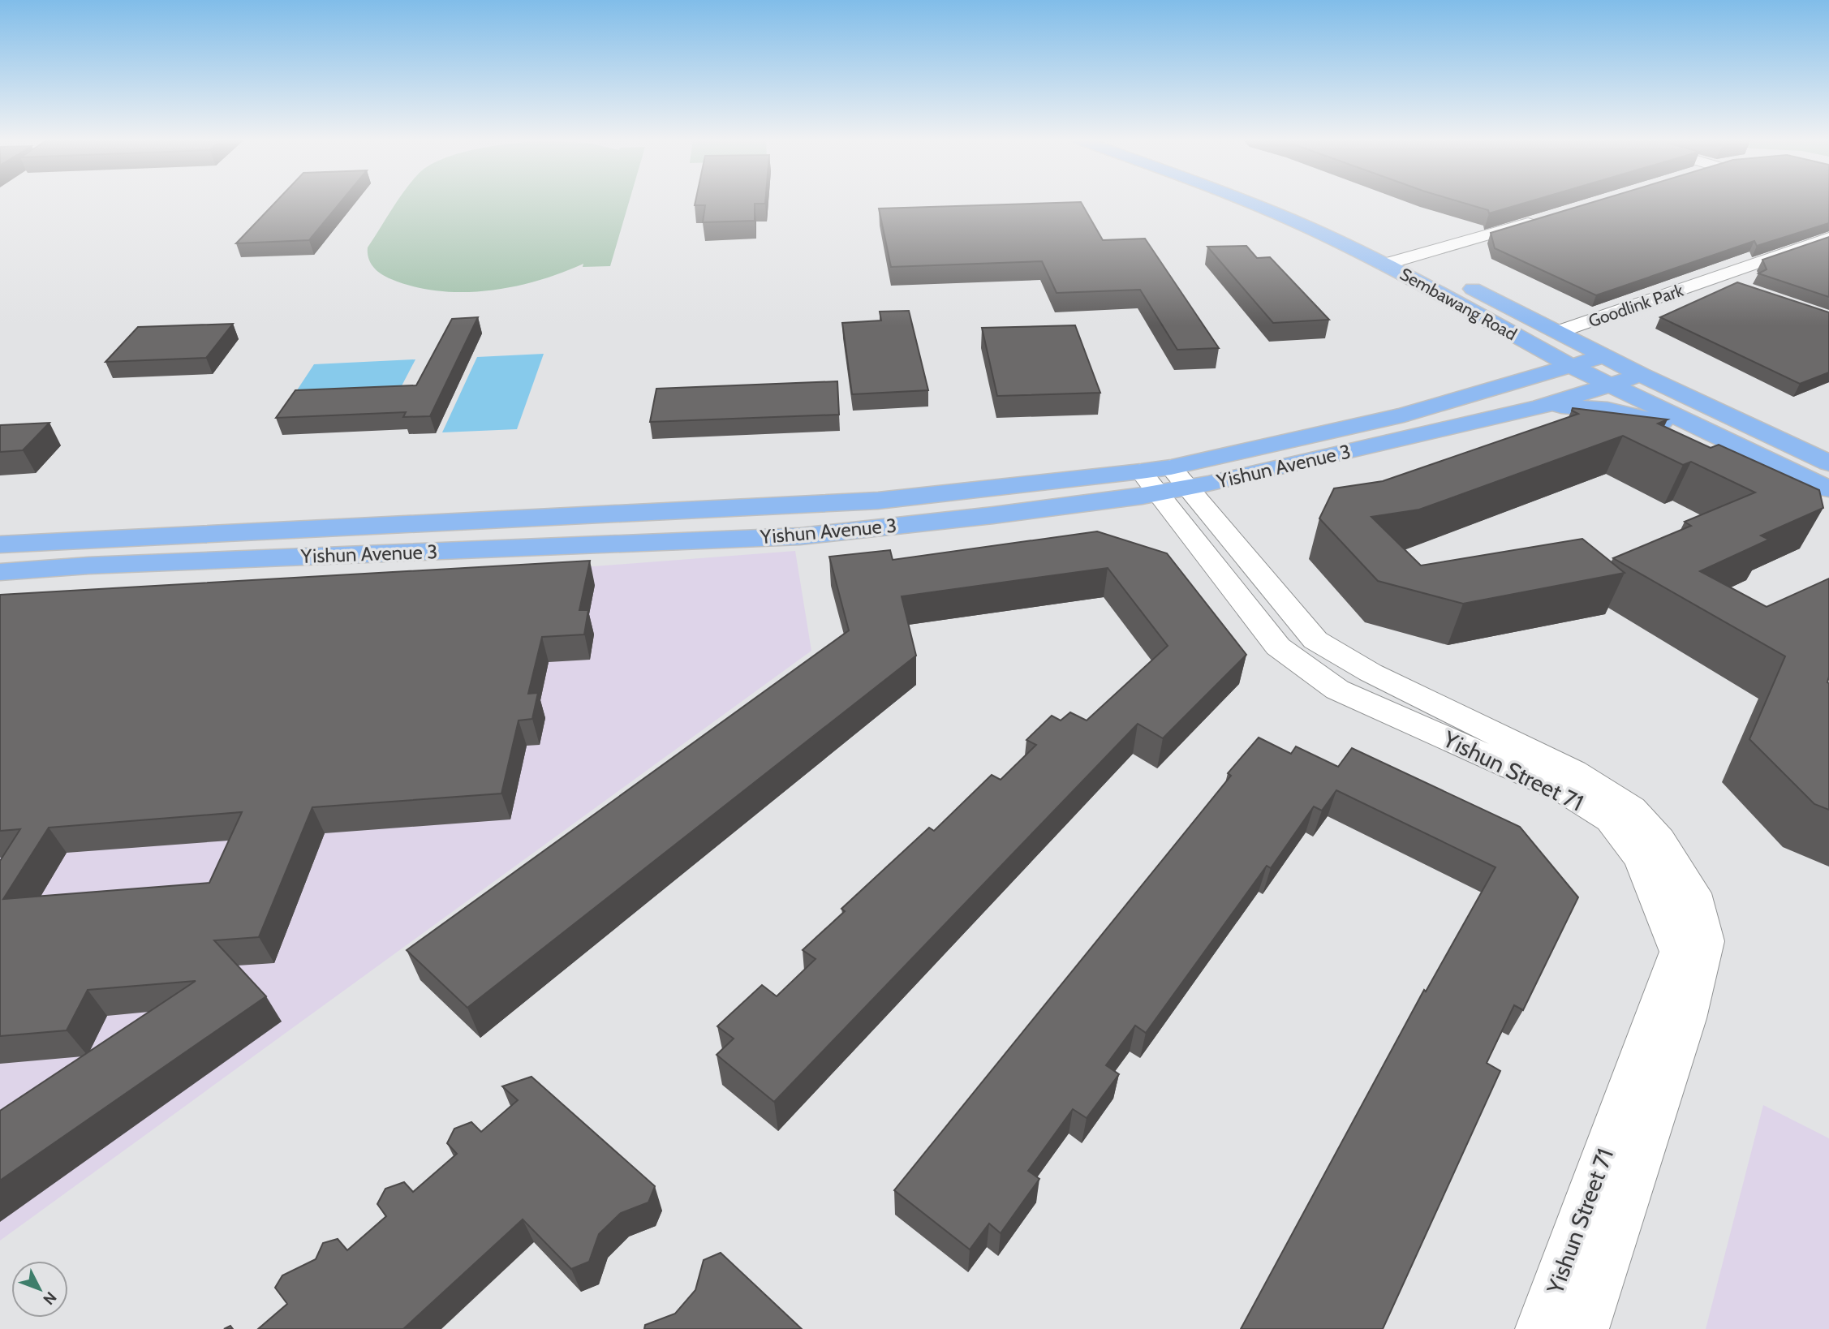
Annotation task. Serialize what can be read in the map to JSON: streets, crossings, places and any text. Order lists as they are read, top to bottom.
{
  "streets": {
    "main road": ["Sembawang Road", "Yishun Avenue 3"],
    "street": ["Goodlink Park", "Yishun Street 71"]
  },
  "crossings": [
    ["Sembawang Road", "Goodlink Park"],
    ["Sembawang Road", "Yishun Avenue 3"],
    ["Yishun Avenue 3", "Yishun Street 71"]
  ],
  "north": "bottom right"
}
